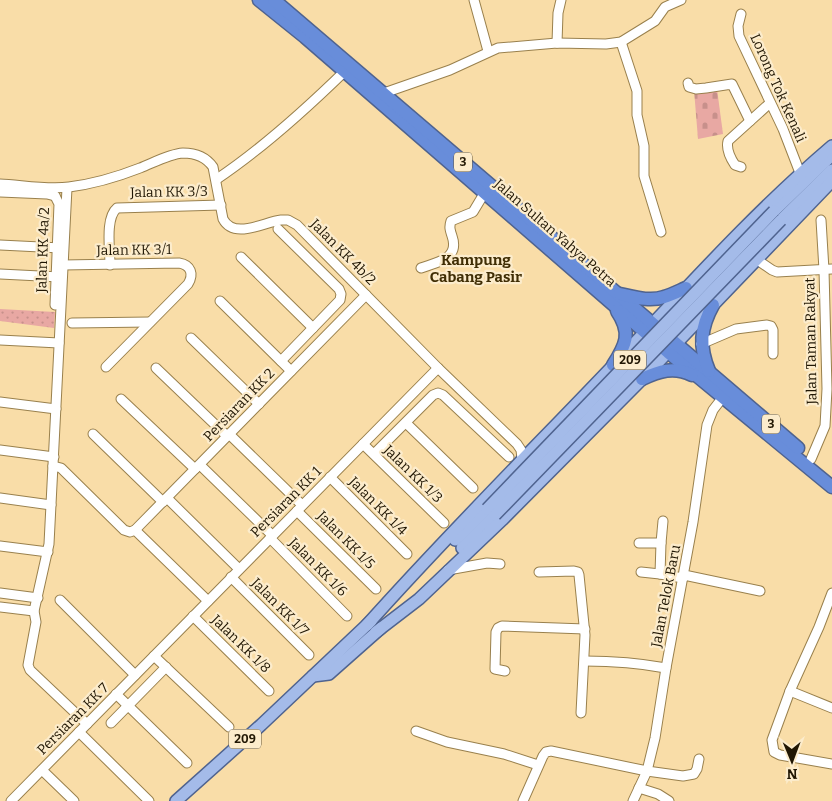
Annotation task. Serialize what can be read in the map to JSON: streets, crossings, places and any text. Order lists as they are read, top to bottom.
{
  "streets": {
    "highway": ["3", "Jalan Sultan Yahya Petra"],
    "main road": ["209"],
    "street": [
      "Lorong Tok Kenali",
      "Jalan KK 3/3",
      "Jalan KK 4a/2",
      "Jalan KK 3/1",
      "Jalan KK 4b/2",
      "Jalan Taman Rakyat",
      "Persiaran KK 2",
      "Jalan KK 1/3",
      "Persiaran KK 1",
      "Jalan KK 1/4",
      "Jalan KK 1/5",
      "Jalan KK 1/6",
      "Jalan Telok Baru",
      "Jalan KK 1/7",
      "Jalan KK 1/8",
      "Persiaran KK 7"
    ]
  },
  "crossings": [
    ["Jalan KK 3/3", "Jalan KK 3/1"],
    ["Jalan KK 3/3", "Jalan KK 4b/2"],
    ["Jalan Sultan Yahya Petra", "Jalan Taman Rakyat"],
    ["Jalan Sultan Yahya Petra", "Jalan Telok Baru"],
    ["Jalan KK 4b/2", "Persiaran KK 2"],
    ["Jalan KK 4b/2", "Persiaran KK 1"],
    ["Persiaran KK 2", "Jalan KK 1/5"],
    ["Persiaran KK 2", "Jalan KK 1/6"],
    ["Jalan KK 1/3", "Persiaran KK 1"],
    ["Persiaran KK 1", "Jalan KK 1/4"],
    ["Persiaran KK 1", "Jalan KK 1/5"],
    ["Persiaran KK 1", "Jalan KK 1/6"],
    ["Persiaran KK 1", "Jalan KK 1/7"],
    ["Persiaran KK 1", "Jalan KK 1/8"],
    ["Persiaran KK 1", "Persiaran KK 7"]
  ],
  "districts": ["Kampung Cabang Pasir"],
  "north": "bottom"
}
